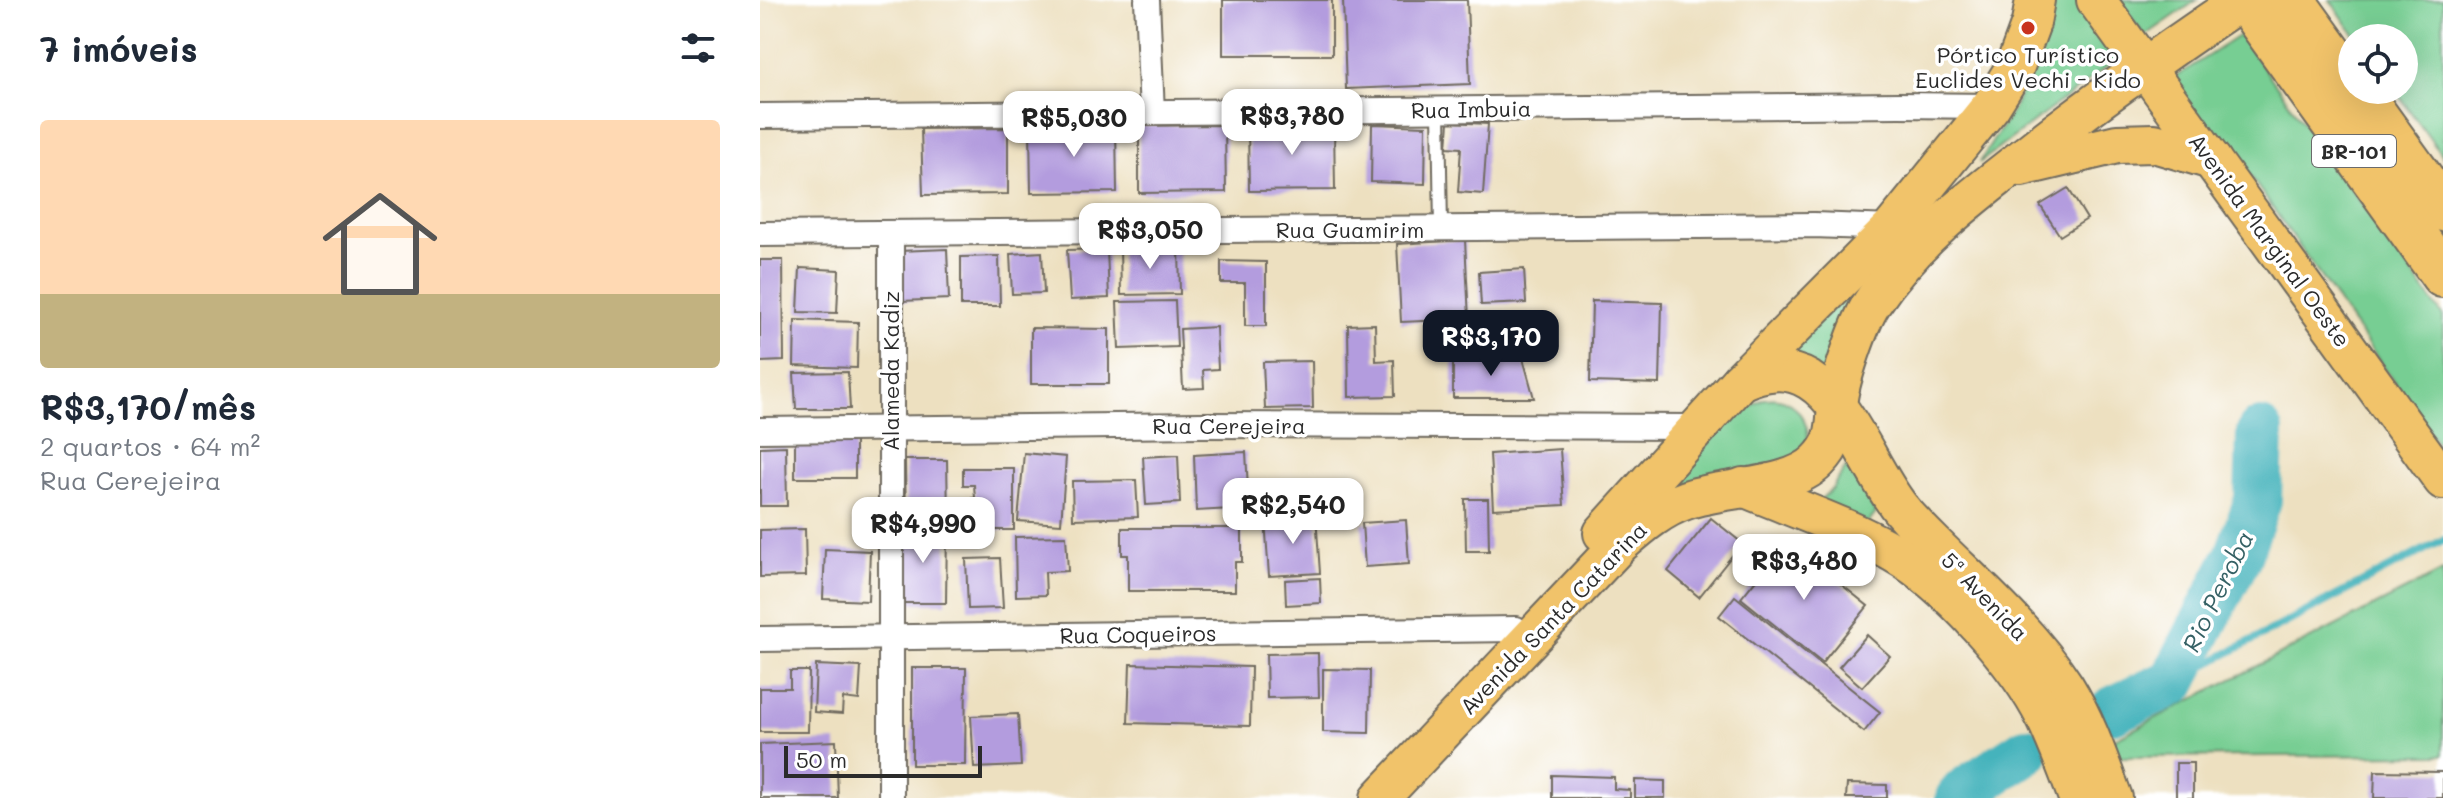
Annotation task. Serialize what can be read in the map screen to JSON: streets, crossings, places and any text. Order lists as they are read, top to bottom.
{
  "streets": {
    "highway": ["BR-101"],
    "main road": ["Avenida Marginal Oeste", "5ª Avenida", "Avenida Santa Catarina"],
    "street": [
      "Rua Imbuia",
      "Rua Guamirim",
      "Alameda Kadiz",
      "Rua Cerejeira",
      "Rua Coqueiros"
    ]
  },
  "crossings": [
    ["Rua Imbuia", "Avenida Santa Catarina"],
    ["BR-101", "Avenida Santa Catarina"],
    ["Rua Guamirim", "Alameda Kadiz"],
    ["Rua Guamirim", "Avenida Santa Catarina"],
    ["Avenida Marginal Oeste", "Avenida Santa Catarina"],
    ["Alameda Kadiz", "Rua Cerejeira"],
    ["Alameda Kadiz", "Rua Coqueiros"],
    ["Rua Cerejeira", "Avenida Santa Catarina"],
    ["5ª Avenida", "Avenida Santa Catarina"],
    ["Avenida Santa Catarina", "Rua Coqueiros"]
  ],
  "water": ["Rio Peroba"],
  "places": ["Pórtico Turístico Euclides Vechi - Kido"],
  "scale_bar": "50 m",
  "page": {
    "heading": "7 imóveis",
    "price": [
      "R$3,780",
      "R$5,030",
      "R$3,050",
      "R$3,170",
      "R$2,540",
      "R$4,990",
      "R$3,480"
    ],
    "list": [
      {
        "name": "R$3,170/mês",
        "note": "2 quartos · 64 m² · Rua Cerejeira"
      }
    ],
    "scale": "50 m"
  }
}
